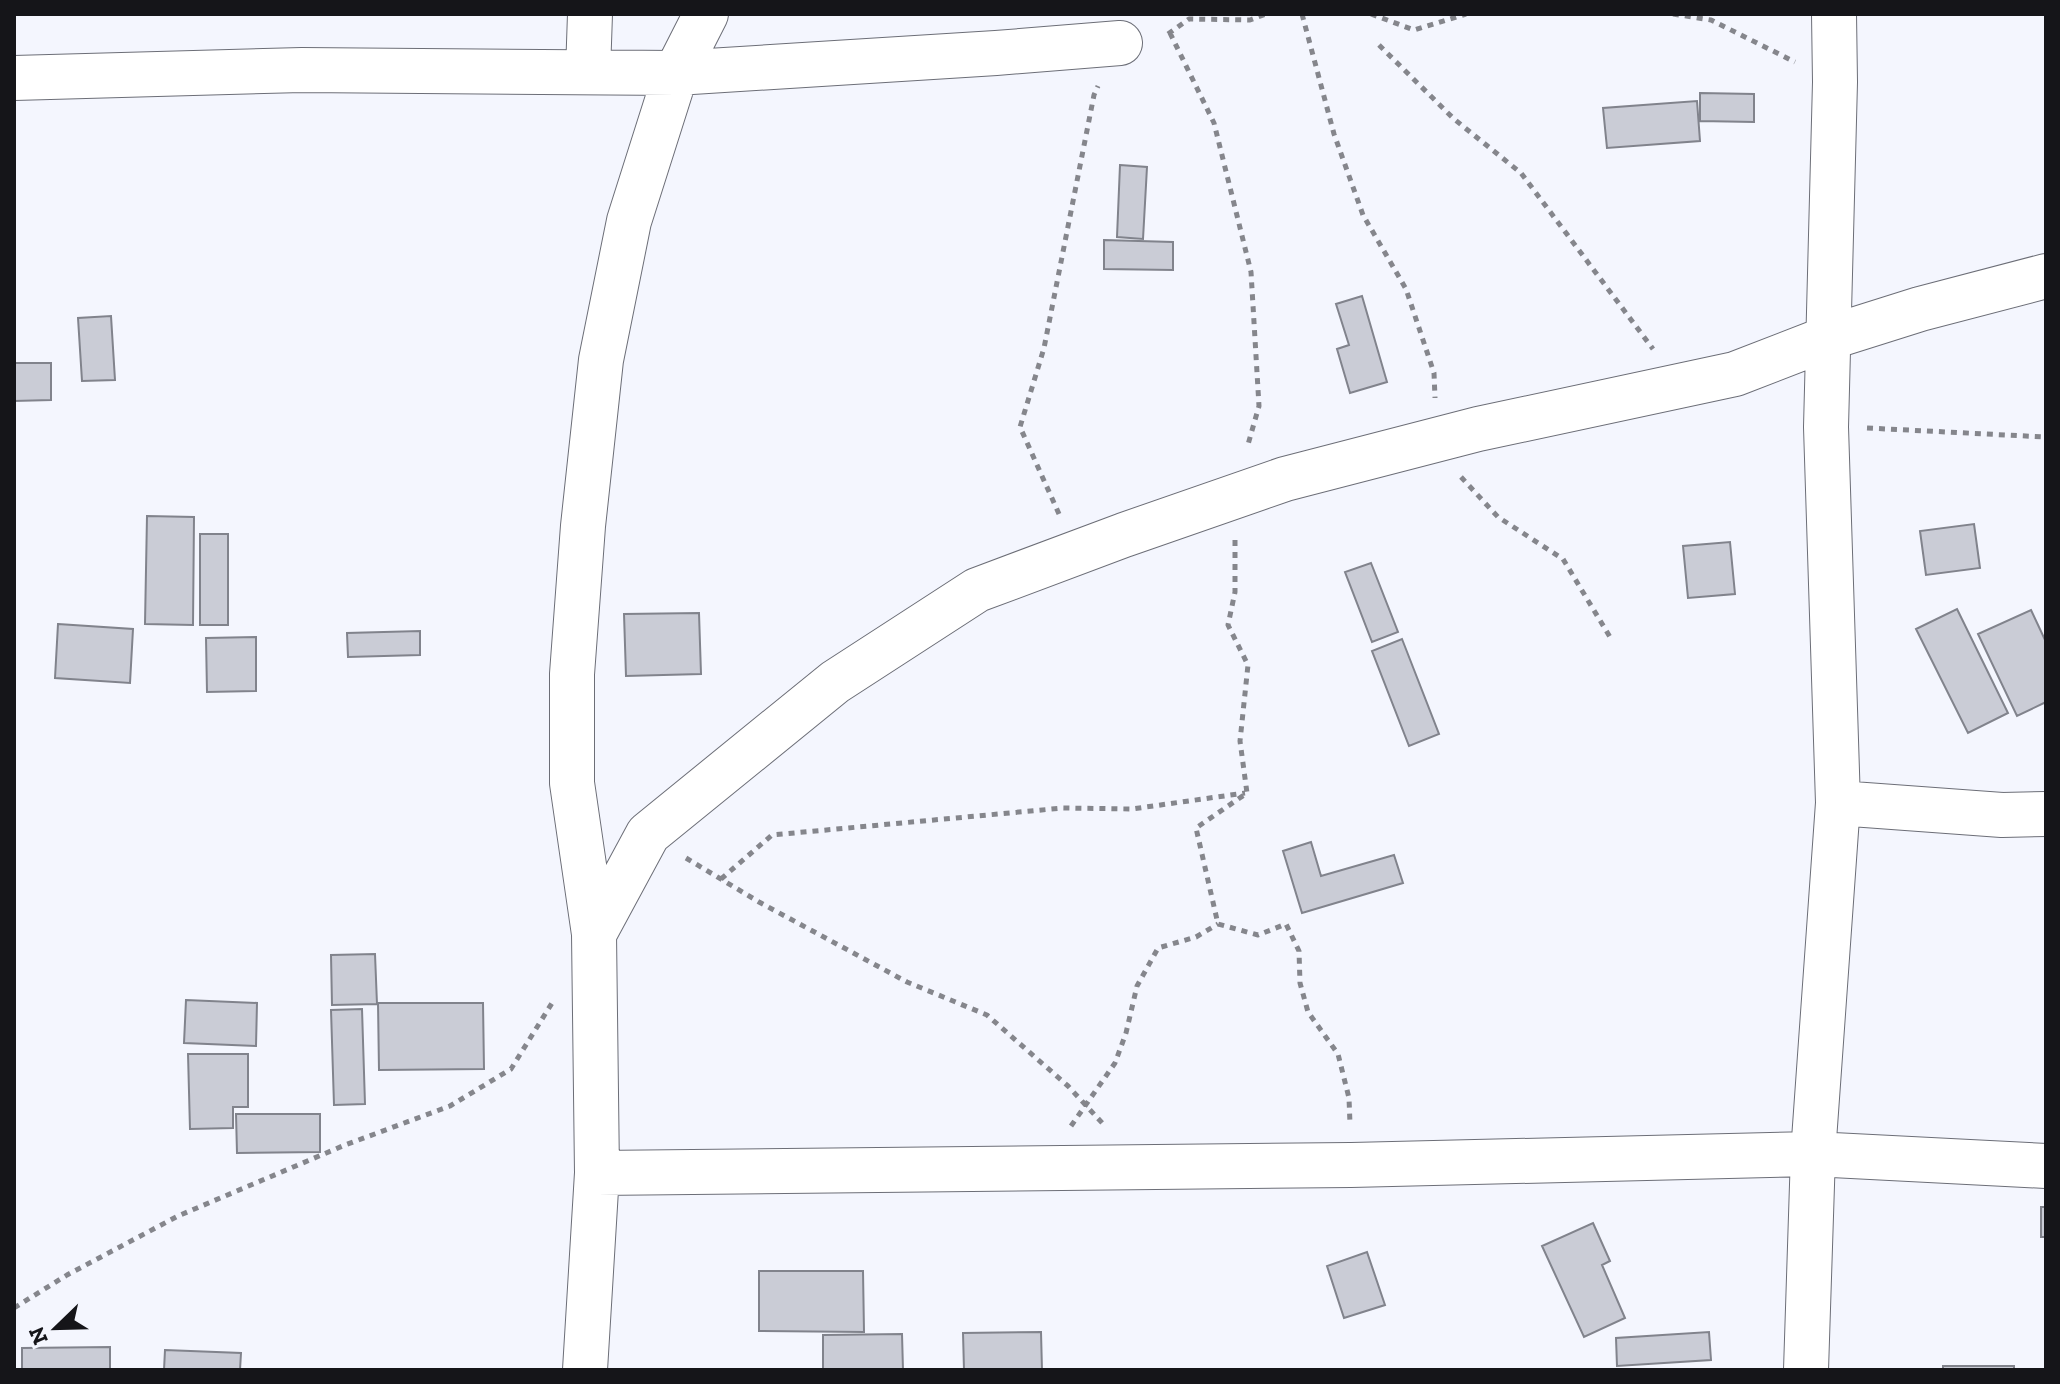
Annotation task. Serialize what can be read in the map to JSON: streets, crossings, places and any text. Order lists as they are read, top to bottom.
{
  "north": "bottom left"
}
